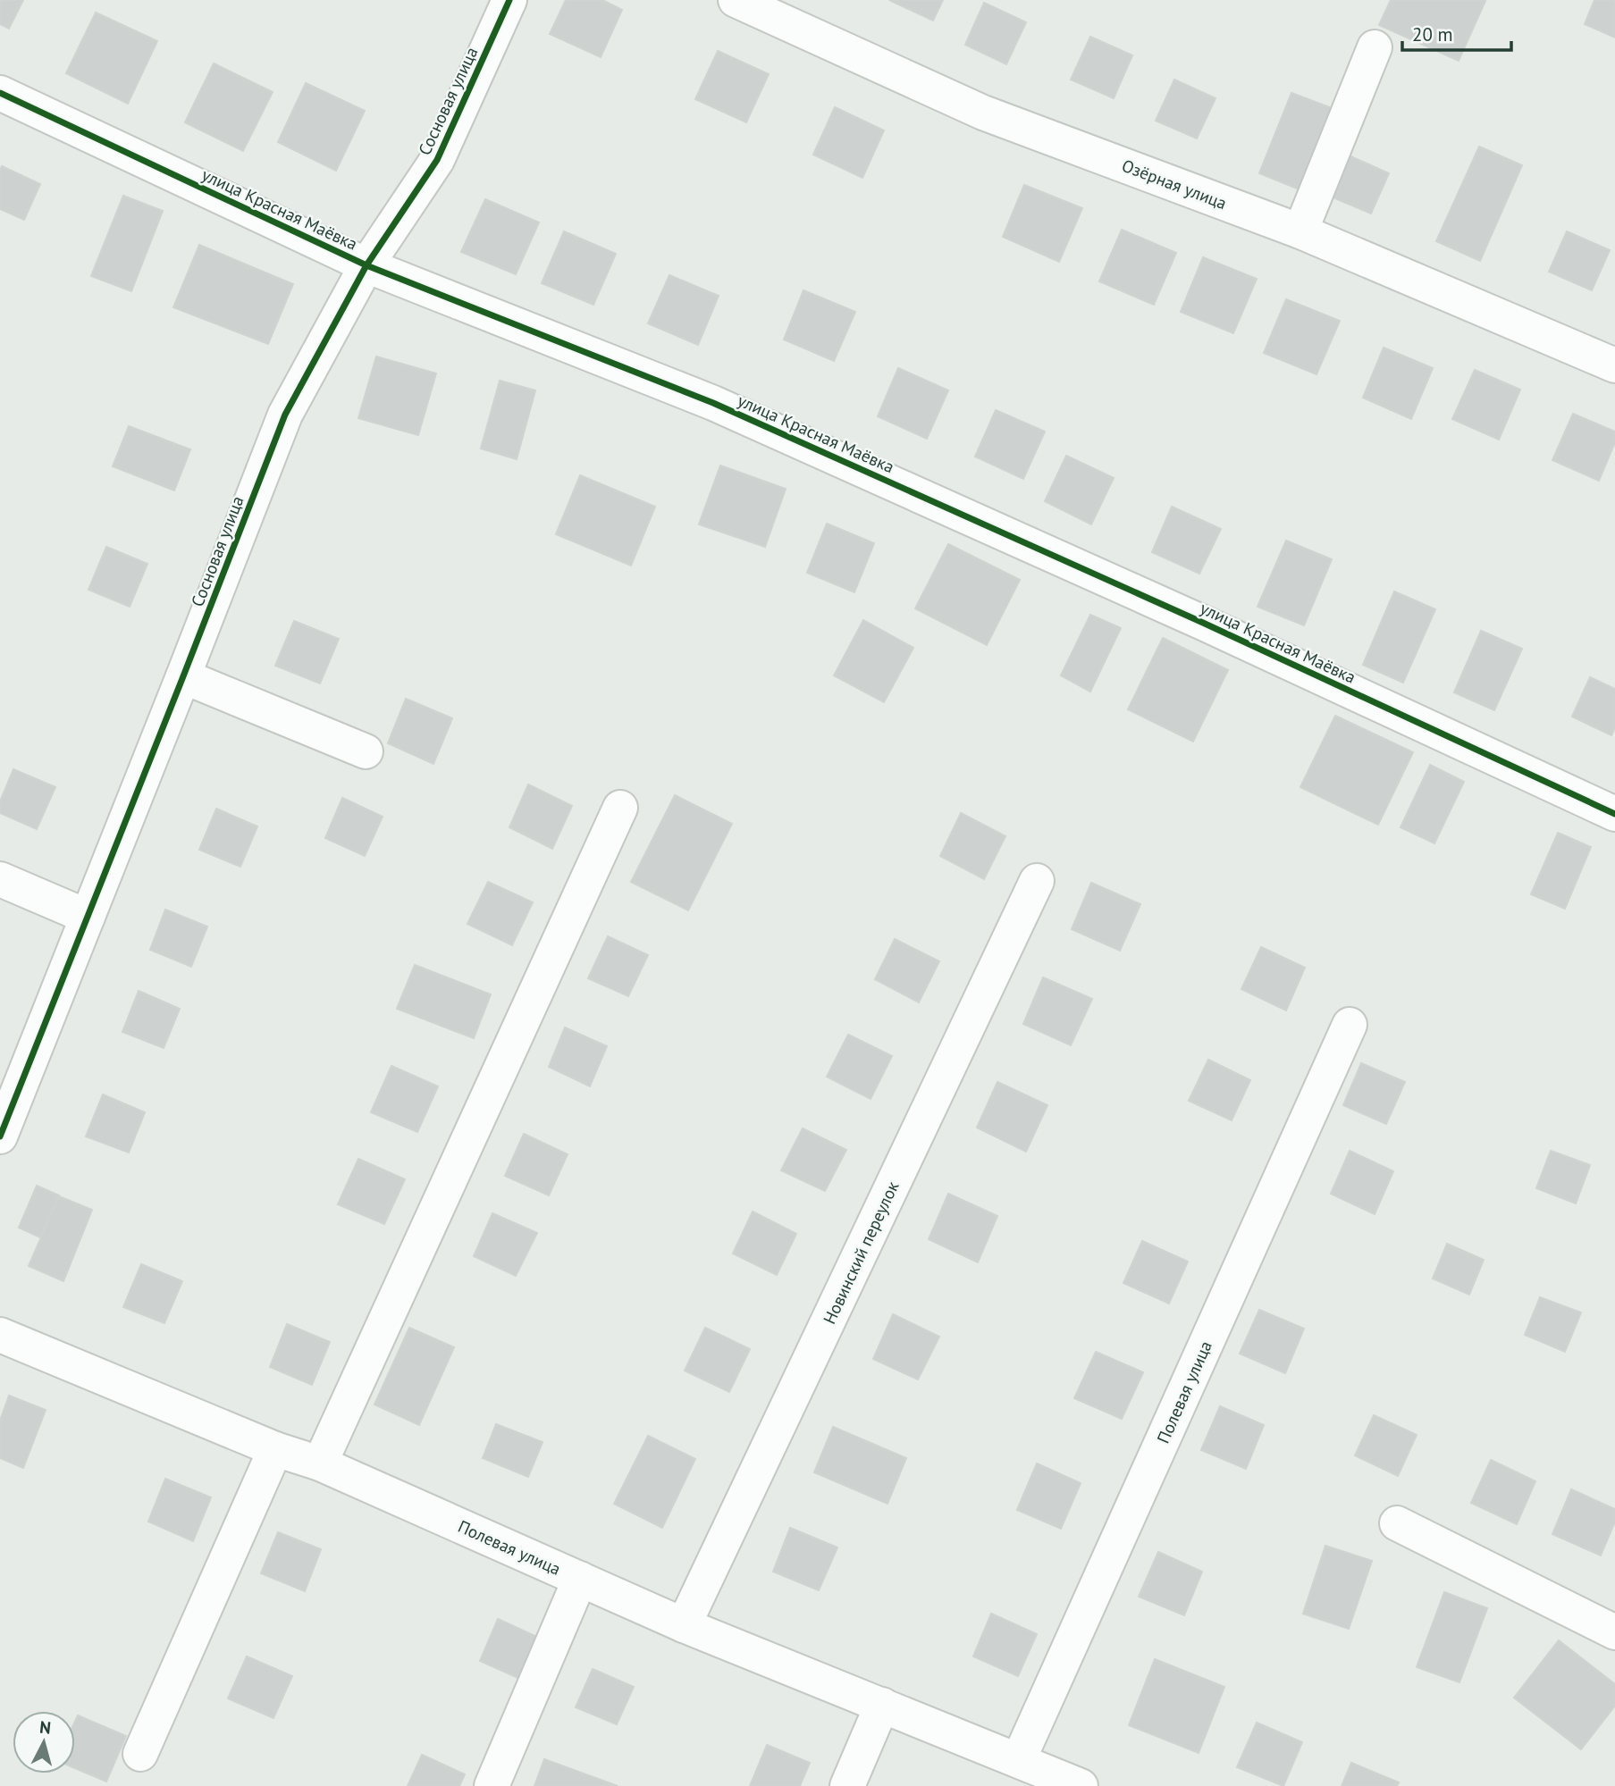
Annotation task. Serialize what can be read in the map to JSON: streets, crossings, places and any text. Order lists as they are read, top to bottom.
{
  "streets": {
    "street": [
      "Сосновая улица",
      "Озёрная улица",
      "улица Красная Маёвка",
      "Новинский переулок",
      "Полевая улица"
    ]
  },
  "crossings": [
    ["Сосновая улица", "улица Красная Маёвка"],
    ["Новинский переулок", "Полевая улица"]
  ],
  "scale_bar": "20 m",
  "north": "top"
}
